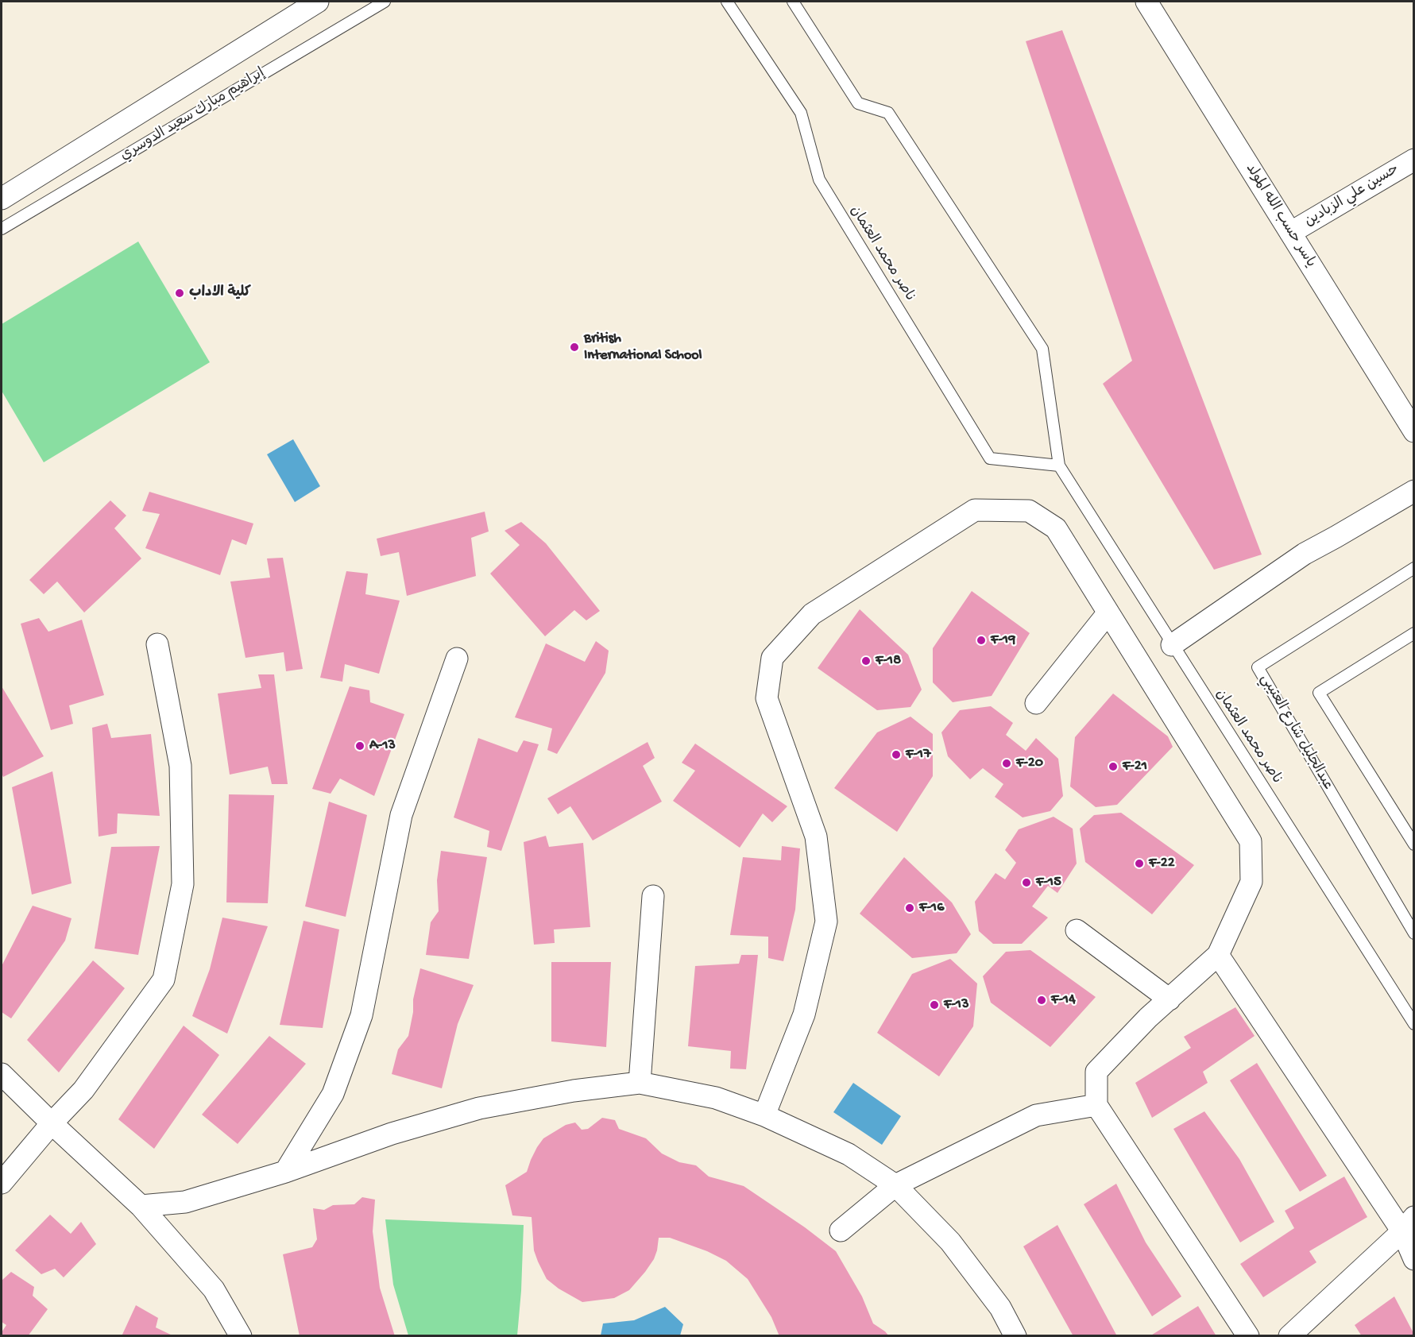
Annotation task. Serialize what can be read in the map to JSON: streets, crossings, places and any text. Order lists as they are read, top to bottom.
{
  "streets": {
    "street": ["إبراهيم مبارك سعيد الدوسري", "حسين علي الزبادين", "ياسر حسب الله المولد"],
    "lane": ["ناصر محمد العثمان", "عبدالجليل شارع العتيبي"]
  },
  "crossings": [
    ["حسين علي الزبادين", "ياسر حسب الله المولد"]
  ],
  "places": [
    "كلية الاداب",
    "British International School",
    "F-19",
    "F-18",
    "A-13",
    "F-17",
    "F-20",
    "F-21",
    "F-22",
    "F-15",
    "F-16",
    "F-14",
    "F-13"
  ]
}
